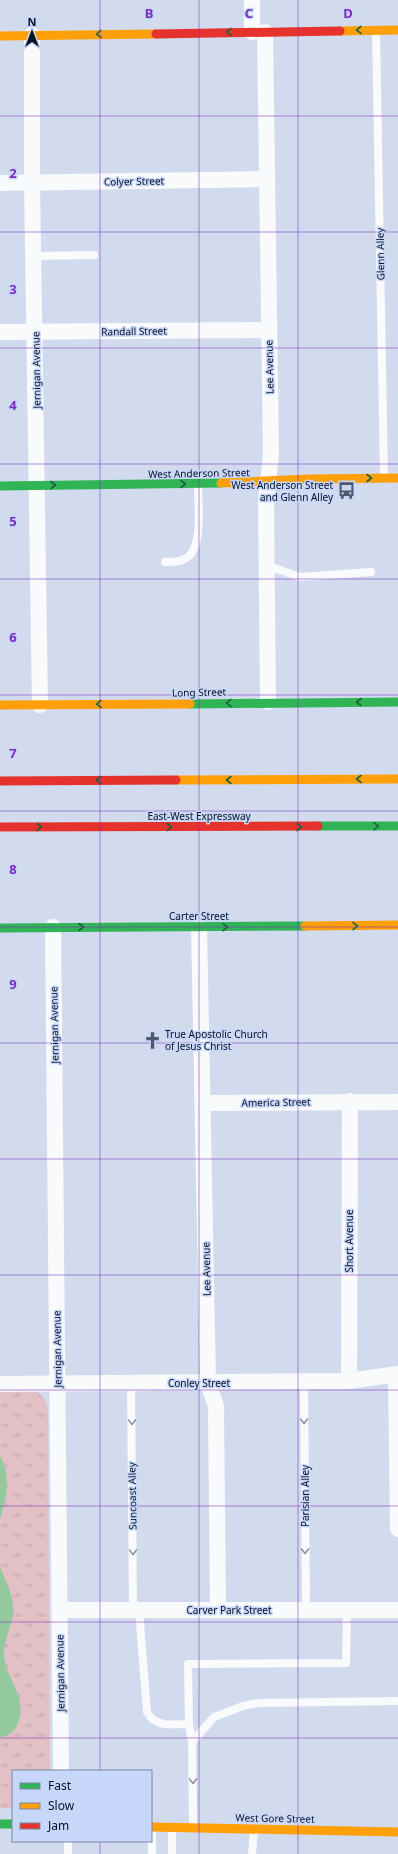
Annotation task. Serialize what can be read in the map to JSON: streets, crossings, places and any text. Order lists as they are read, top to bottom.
{
  "streets": {
    "main road": [
      "West Anderson Street",
      "Long Street",
      "East-West Expressway",
      "Carter Street",
      "West Gore Street"
    ],
    "street": [
      "Colyer Street",
      "Randall Street",
      "Lee Avenue",
      "Jernigan Avenue",
      "America Street",
      "Short Avenue",
      "Conley Street",
      "Carver Park Street"
    ],
    "lane": ["Glenn Alley", "Suncoast Alley", "Parisian Alley"]
  },
  "crossings": [
    ["Colyer Street", "Lee Avenue"],
    ["Colyer Street", "Jernigan Avenue"],
    ["Glenn Alley", "West Anderson Street"],
    ["Randall Street", "Lee Avenue"],
    ["Randall Street", "Jernigan Avenue"],
    ["Lee Avenue", "West Anderson Street"],
    ["Lee Avenue", "Long Street"],
    ["Lee Avenue", "Carter Street"],
    ["Lee Avenue", "America Street"],
    ["Lee Avenue", "Conley Street"],
    ["Lee Avenue", "Carver Park Street"],
    ["Jernigan Avenue", "West Anderson Street"],
    ["Jernigan Avenue", "Long Street"],
    ["Jernigan Avenue", "Carter Street"],
    ["Jernigan Avenue", "Conley Street"],
    ["Jernigan Avenue", "Carver Park Street"],
    ["America Street", "Short Avenue"],
    ["Short Avenue", "Conley Street"],
    ["Conley Street", "Suncoast Alley"],
    ["Conley Street", "Parisian Alley"],
    ["Suncoast Alley", "Carver Park Street"],
    ["Parisian Alley", "Carver Park Street"]
  ],
  "one_way": [
    "West Anderson Street",
    "Carter Street",
    "Suncoast Alley",
    "Parisian Alley"
  ],
  "places": {
    "bus stop": ["West Anderson Street and Glenn Alley"],
    "church": ["True Apostolic Church of Jesus Christ"]
  },
  "legend": ["Fast", "Slow", "Jam"],
  "north": "top",
  "grid": {
    "columns": ["B", "C", "D"],
    "rows": [
      "2",
      "3",
      "4",
      "5",
      "6",
      "7",
      "8",
      "9"
    ]
  }
}
